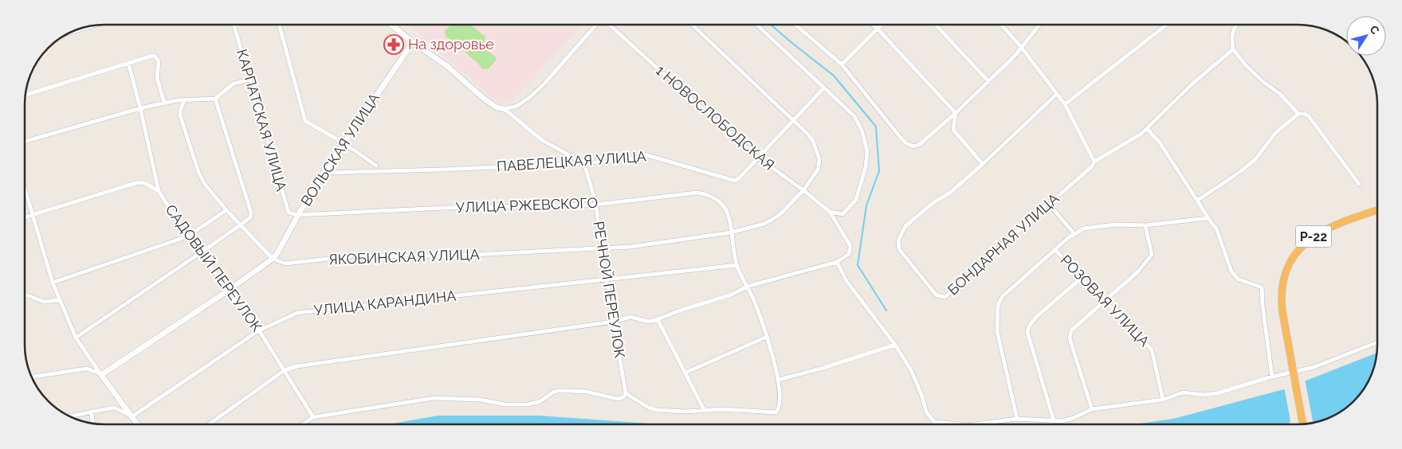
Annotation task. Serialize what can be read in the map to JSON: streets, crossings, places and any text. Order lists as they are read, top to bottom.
{
  "streets": {
    "highway": ["Р-22"],
    "street": [
      "1 НОВОСЛОБОДСКАЯ",
      "КАРПАТСКАЯ УЛИЦА",
      "ВОЛЬСКАЯ УЛИЦА",
      "ПАВЕЛЕЦКАЯ УЛИЦА",
      "УЛИЦА РЖЕВСКОГО",
      "БОНДАРНАЯ УЛИЦА",
      "ЯКОБИНСКАЯ УЛИЦА",
      "САДОВЫЙ ПЕРЕУЛОК",
      "РЕЧНОЙ ПЕРЕУЛОК",
      "РОЗОВАЯ УЛИЦА",
      "УЛИЦА КАРАНДИНА"
    ]
  },
  "crossings": [
    ["1 НОВОСЛОБОДСКАЯ", "ПАВЕЛЕЦКАЯ УЛИЦА"],
    ["1 НОВОСЛОБОДСКАЯ", "ЯКОБИНСКАЯ УЛИЦА"],
    ["КАРПАТСКАЯ УЛИЦА", "ВОЛЬСКАЯ УЛИЦА"],
    ["КАРПАТСКАЯ УЛИЦА", "УЛИЦА РЖЕВСКОГО"],
    ["ВОЛЬСКАЯ УЛИЦА", "ПАВЕЛЕЦКАЯ УЛИЦА"],
    ["ВОЛЬСКАЯ УЛИЦА", "УЛИЦА РЖЕВСКОГО"],
    ["ВОЛЬСКАЯ УЛИЦА", "ЯКОБИНСКАЯ УЛИЦА"],
    ["ПАВЕЛЕЦКАЯ УЛИЦА", "ЯКОБИНСКАЯ УЛИЦА"],
    ["ПАВЕЛЕЦКАЯ УЛИЦА", "РЕЧНОЙ ПЕРЕУЛОК"],
    ["УЛИЦА РЖЕВСКОГО", "ЯКОБИНСКАЯ УЛИЦА"],
    ["УЛИЦА РЖЕВСКОГО", "РЕЧНОЙ ПЕРЕУЛОК"],
    ["УЛИЦА РЖЕВСКОГО", "УЛИЦА КАРАНДИНА"],
    ["ЯКОБИНСКАЯ УЛИЦА", "РЕЧНОЙ ПЕРЕУЛОК"],
    ["САДОВЫЙ ПЕРЕУЛОК", "УЛИЦА КАРАНДИНА"],
    ["РЕЧНОЙ ПЕРЕУЛОК", "УЛИЦА КАРАНДИНА"]
  ],
  "places": {
    "pharmacy": ["На здоровье"]
  },
  "north": "top right"
}
